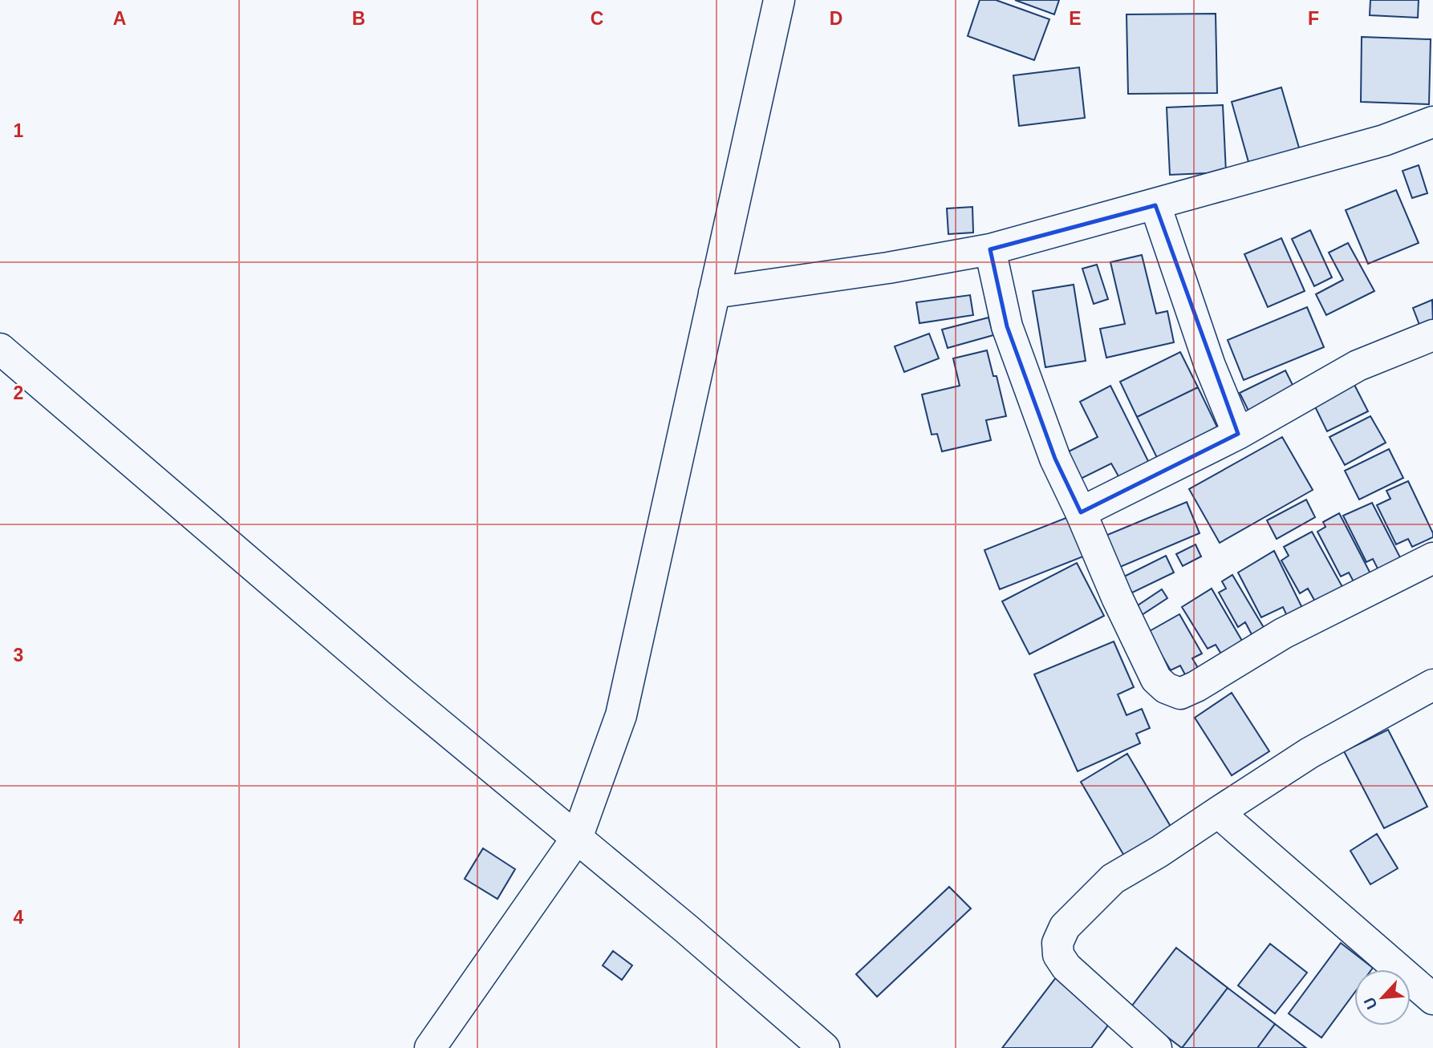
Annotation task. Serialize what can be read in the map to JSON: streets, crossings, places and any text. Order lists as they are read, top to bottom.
{
  "north": "bottom left",
  "grid": {
    "columns": [
      "A",
      "B",
      "C",
      "D",
      "E",
      "F"
    ],
    "rows": [
      "1",
      "2",
      "3",
      "4"
    ]
  }
}
